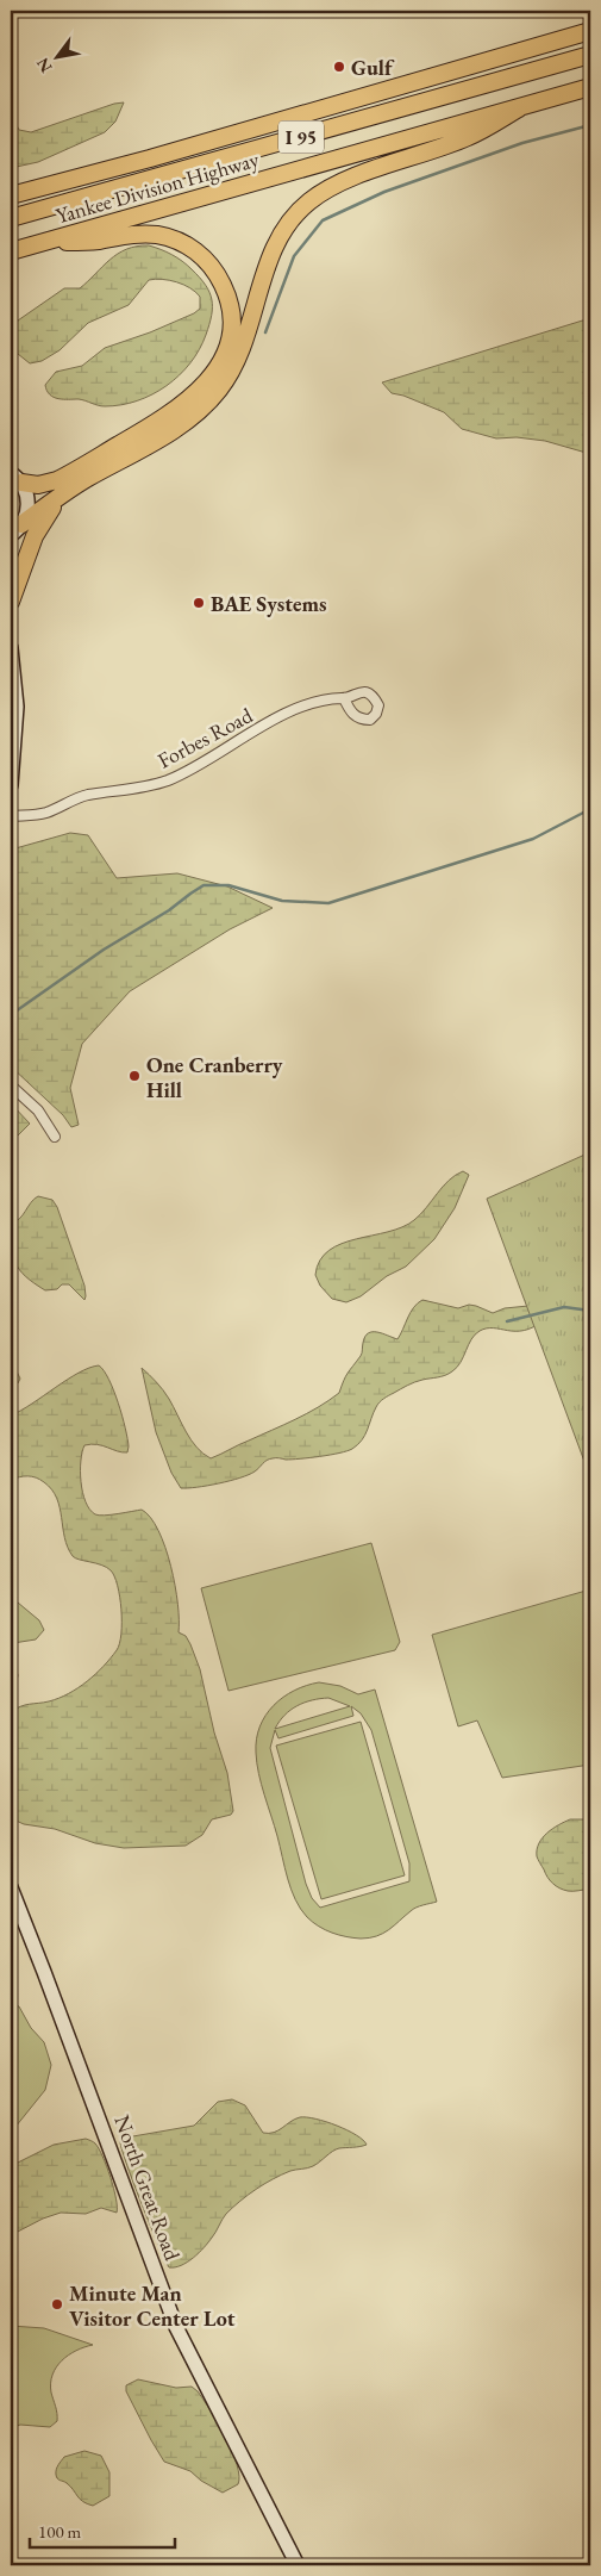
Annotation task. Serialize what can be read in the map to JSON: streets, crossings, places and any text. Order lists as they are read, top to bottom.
{
  "streets": {
    "highway": ["I 95", "Yankee Division Highway"],
    "main road": ["North Great Road"],
    "street": ["Forbes Road"]
  },
  "places": [
    "Gulf",
    "BAE Systems",
    "One Cranberry Hill",
    "Minute Man Visitor Center Lot"
  ],
  "scale_bar": "100 m",
  "north": "bottom left"
}
